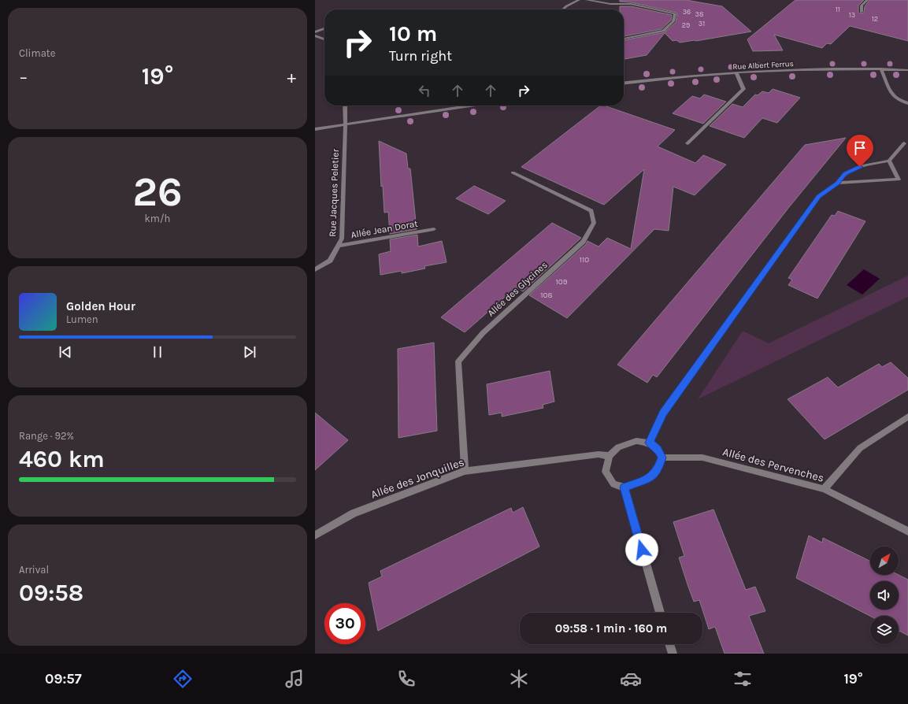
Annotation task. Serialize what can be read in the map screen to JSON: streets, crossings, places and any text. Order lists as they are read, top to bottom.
{
  "streets": {
    "street": [
      "Rue Albert Ferrus",
      "Rue Jacques Peletier",
      "Allée Jean Dorat",
      "Allée des Glycines",
      "Allée des Pervenches",
      "Allée des Jonquilles"
    ]
  },
  "crossings": [
    ["Rue Jacques Peletier", "Allée Jean Dorat"],
    ["Allée des Glycines", "Allée des Jonquilles"],
    ["Allée des Pervenches", "Allée des Jonquilles"]
  ],
  "house_numbers": [
    "11",
    "36",
    "38",
    "13",
    "12",
    "31",
    "29",
    "110",
    "109",
    "108"
  ],
  "north": "top right",
  "page": {
    "tile": [
      "Climate",
      ["26", "km/h"],
      ["Range · 92%", "460 km"],
      ["Arrival", "09:58"]
    ],
    "turn": ["10 m", "Turn right"],
    "heat": ["−", "19°", "+"],
    "song": ["Golden Hour", "Lumen"],
    "limit": "30",
    "trip": "09:58 · 1 min · 160 m",
    "tabs": ["09:57", "19°"]
  }
}
